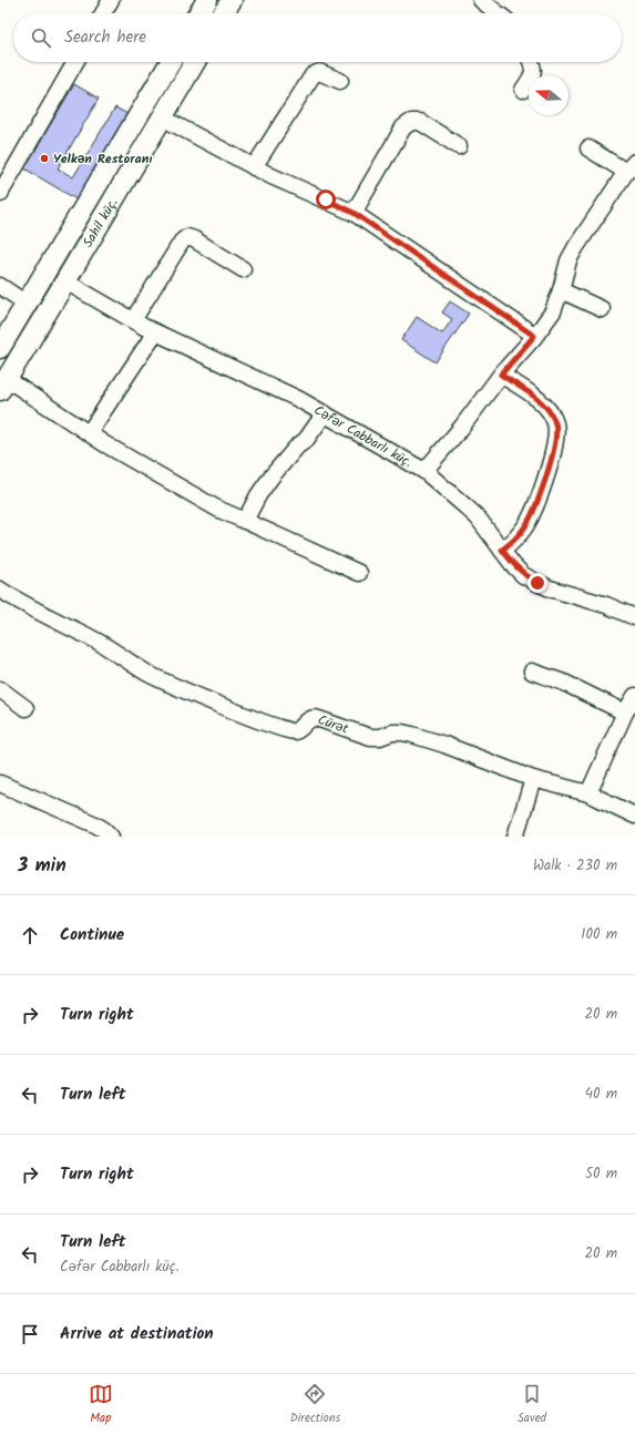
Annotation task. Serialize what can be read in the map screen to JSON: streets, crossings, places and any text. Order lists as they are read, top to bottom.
{
  "streets": {
    "main road": ["Sahil küç."],
    "street": ["Cəfər Cabbarlı küç.", "Cürət"]
  },
  "crossings": [
    ["Sahil küç.", "Cəfər Cabbarlı küç."]
  ],
  "places": ["Yelkən Restoranı"],
  "north": "left",
  "page": {
    "search": "Search here",
    "heading": ["3 min", "Walk · 230 m"],
    "list": [
      ["Continue", "100 m"],
      ["Turn right", "20 m"],
      ["Turn left", "40 m"],
      ["Turn right", "50 m"],
      ["Turn left", "Cəfər Cabbarlı küç.", "20 m"],
      "Arrive at destination"
    ],
    "nav": ["Map", "Directions", "Saved"]
  }
}
